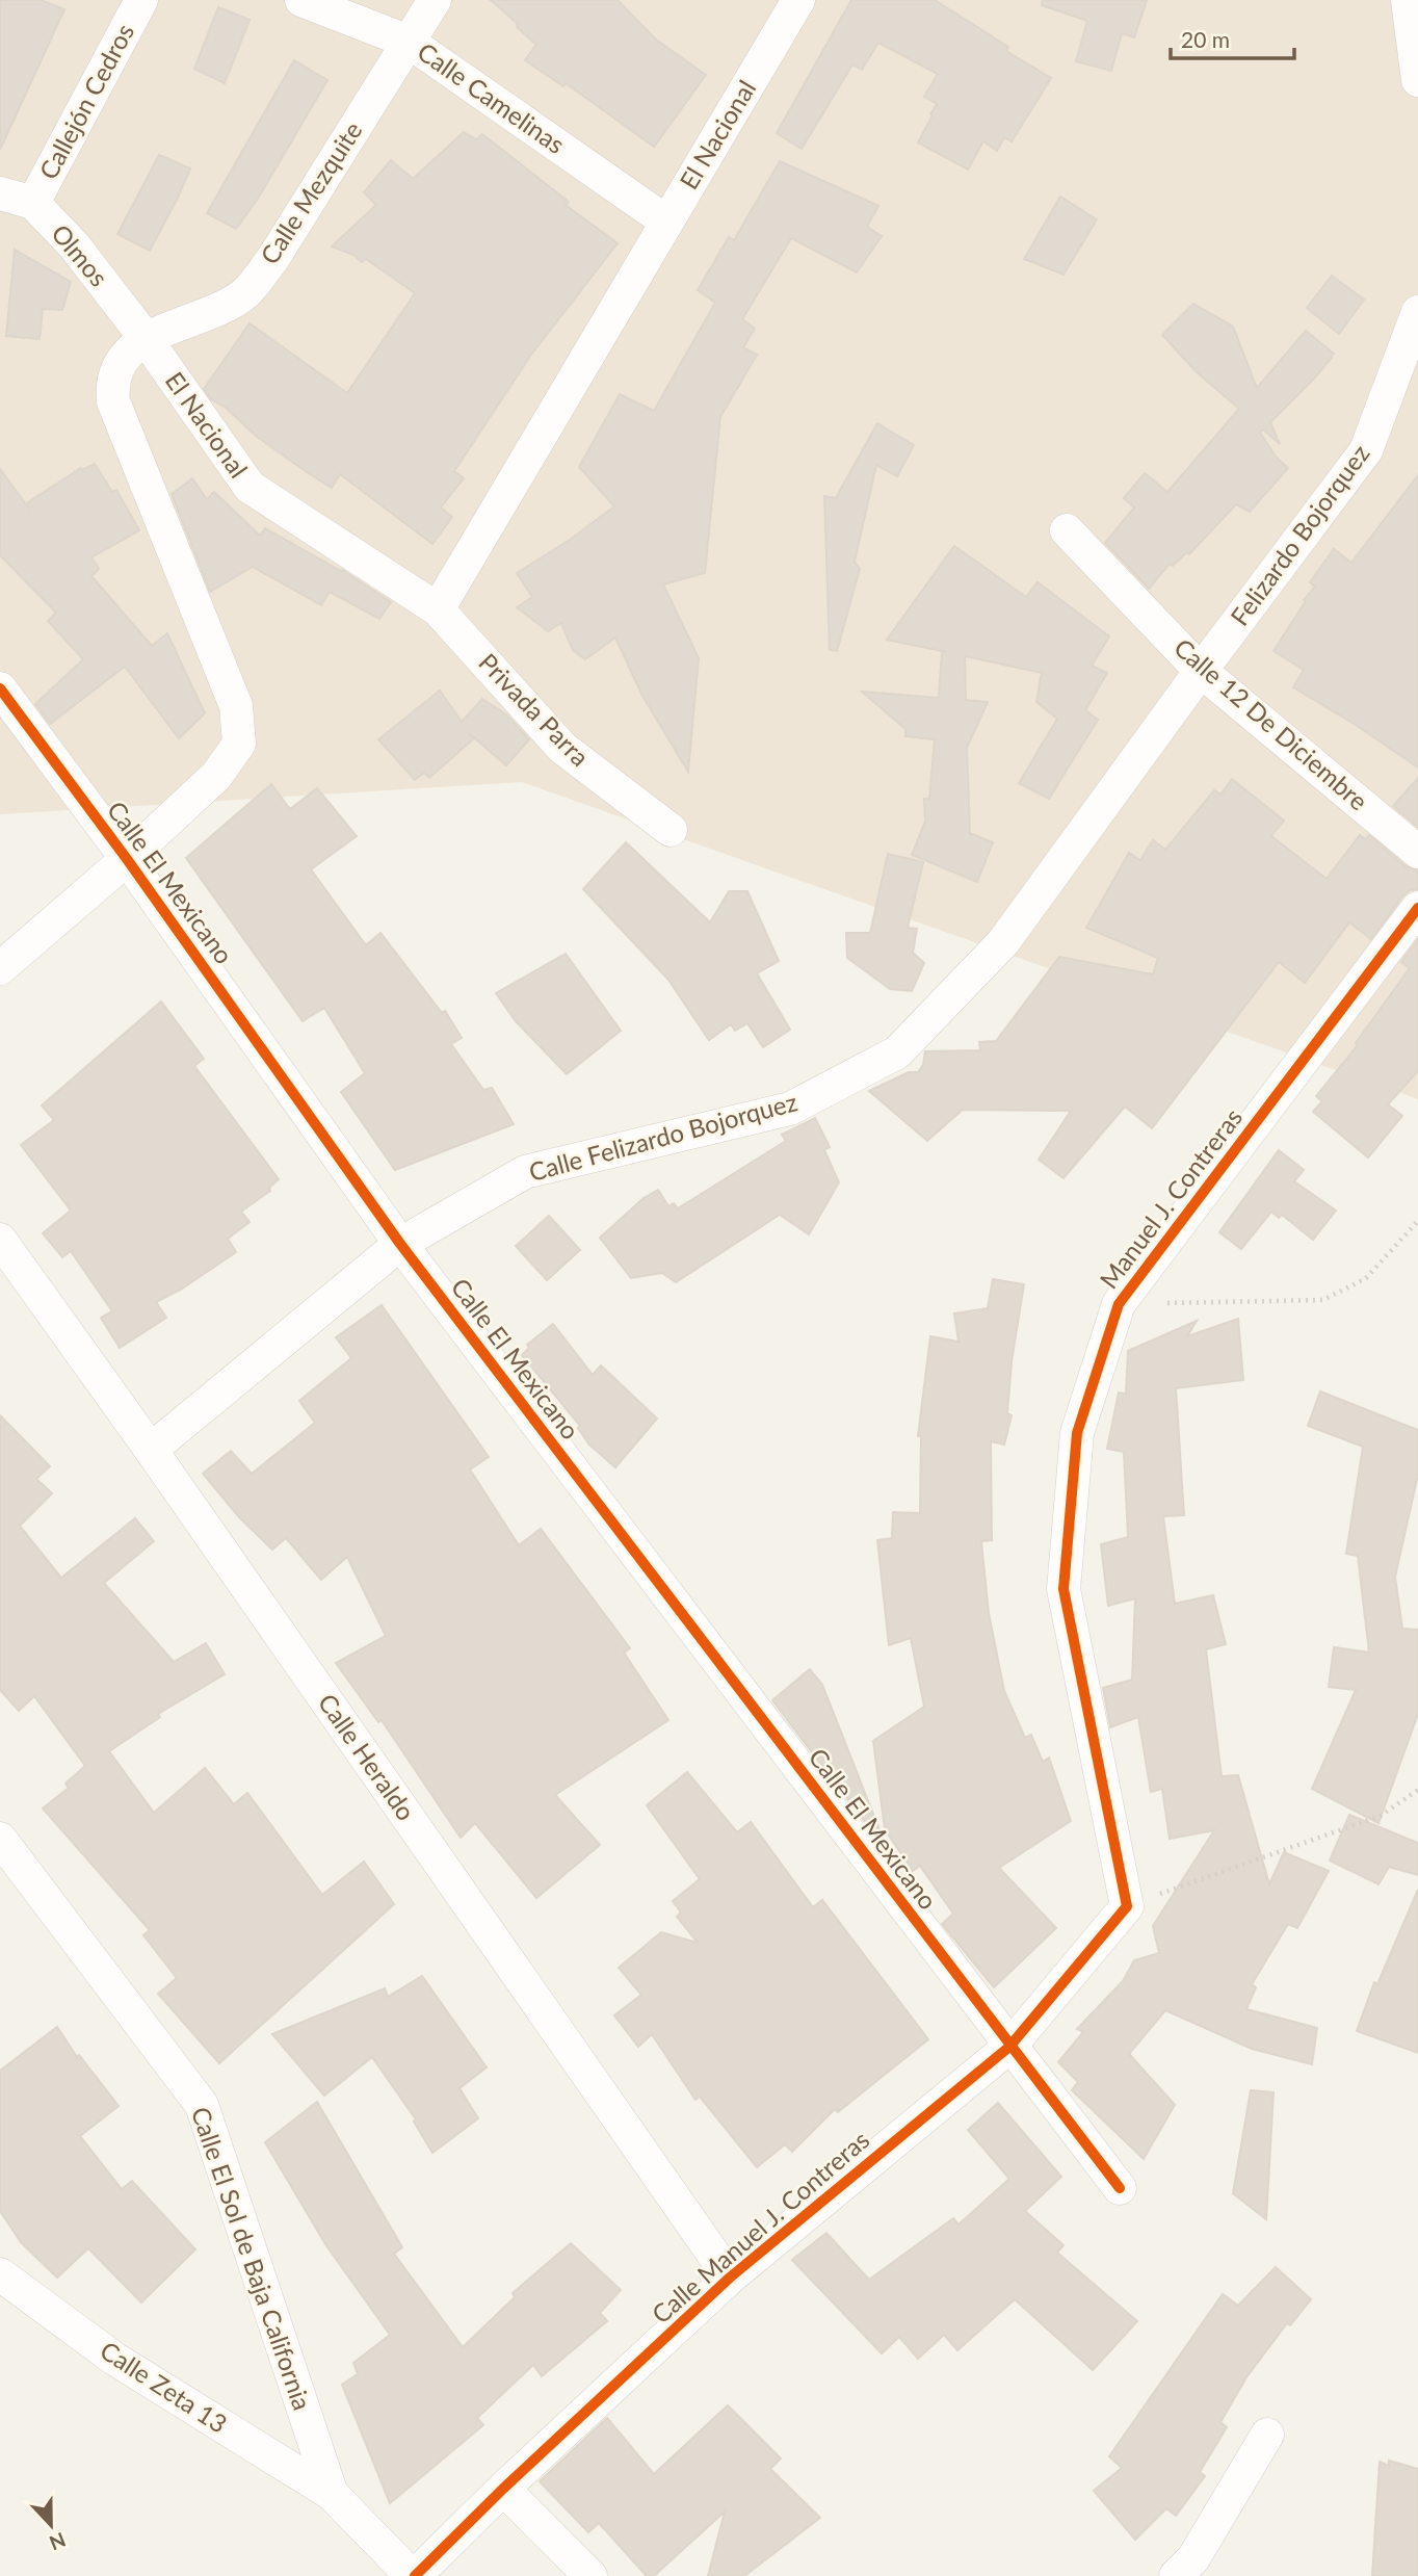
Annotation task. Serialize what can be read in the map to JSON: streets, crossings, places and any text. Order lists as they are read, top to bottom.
{
  "streets": {
    "street": [
      "Calle Camelinas",
      "Callejón Cedros",
      "El Nacional",
      "Calle Mezquite",
      "Olmos",
      "Felizardo Bojorquez",
      "Privada Parra",
      "Calle 12 De Diciembre",
      "Calle El Mexicano",
      "Calle Felizardo Bojorquez",
      "Manuel J. Contreras",
      "Calle Heraldo",
      "Calle Manuel J. Contreras",
      "Calle El Sol de Baja California",
      "Calle Zeta 13"
    ]
  },
  "crossings": [
    ["Calle Camelinas", "El Nacional"],
    ["Calle Camelinas", "Calle Mezquite"],
    ["Callejón Cedros", "Olmos"],
    ["El Nacional", "Calle Mezquite"],
    ["El Nacional", "Olmos"],
    ["El Nacional", "Privada Parra"],
    ["Calle Mezquite", "Olmos"],
    ["Felizardo Bojorquez", "Calle 12 De Diciembre"],
    ["Felizardo Bojorquez", "Calle Felizardo Bojorquez"],
    ["Calle 12 De Diciembre", "Calle Felizardo Bojorquez"],
    ["Calle El Mexicano", "Calle Felizardo Bojorquez"],
    ["Calle El Mexicano", "Calle Manuel J. Contreras"],
    ["Calle Felizardo Bojorquez", "Calle Heraldo"],
    ["Manuel J. Contreras", "Calle Manuel J. Contreras"],
    ["Calle Heraldo", "Calle Manuel J. Contreras"],
    ["Calle Manuel J. Contreras", "Calle El Sol de Baja California"],
    ["Calle El Sol de Baja California", "Calle Zeta 13"]
  ],
  "scale_bar": "20 m",
  "north": "bottom"
}
